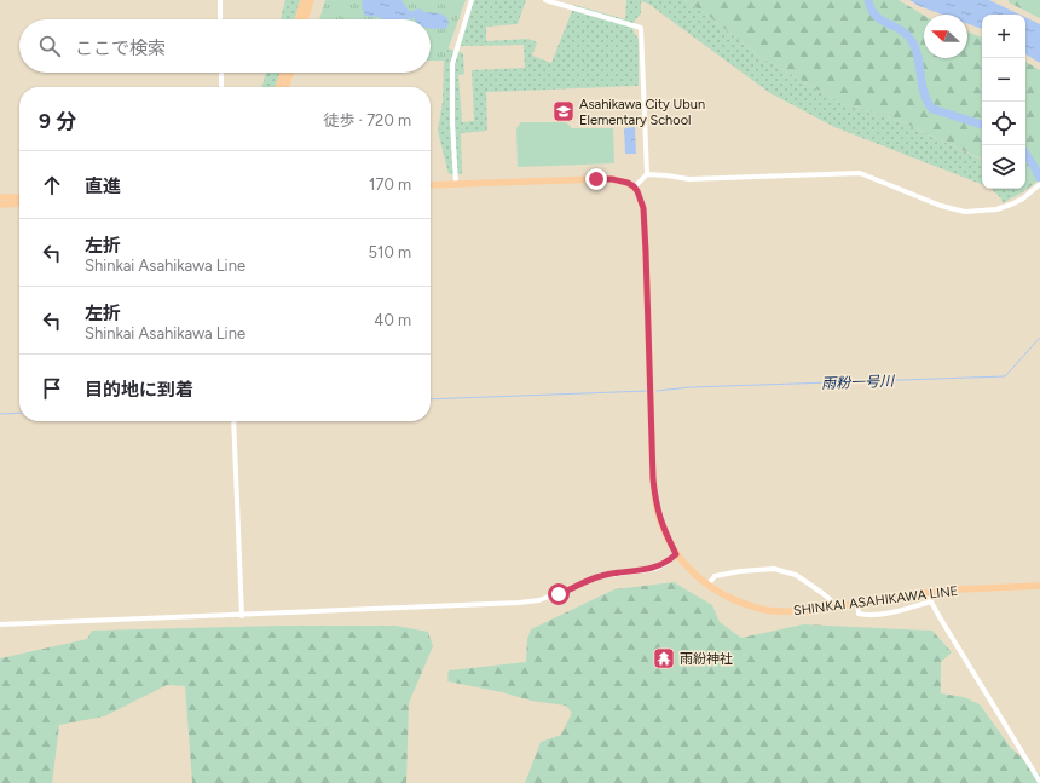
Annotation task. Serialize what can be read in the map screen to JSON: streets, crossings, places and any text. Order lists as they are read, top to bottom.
{
  "streets": {
    "main road": ["SHINKAI ASAHIKAWA LINE"]
  },
  "water": ["雨粉一号川"],
  "places": {
    "school or university": ["Asahikawa City Ubun Elementary School"],
    "temple": ["雨紛神社"]
  },
  "north": "left",
  "page": {
    "map_buttons": ["+", "−"],
    "search": "ここで検索",
    "heading": ["9 分", "徒歩 · 720 m"],
    "list": [
      ["直進", "170 m"],
      ["左折", "Shinkai Asahikawa Line", "510 m"],
      ["左折", "Shinkai Asahikawa Line", "40 m"],
      "目的地に到着"
    ]
  }
}
